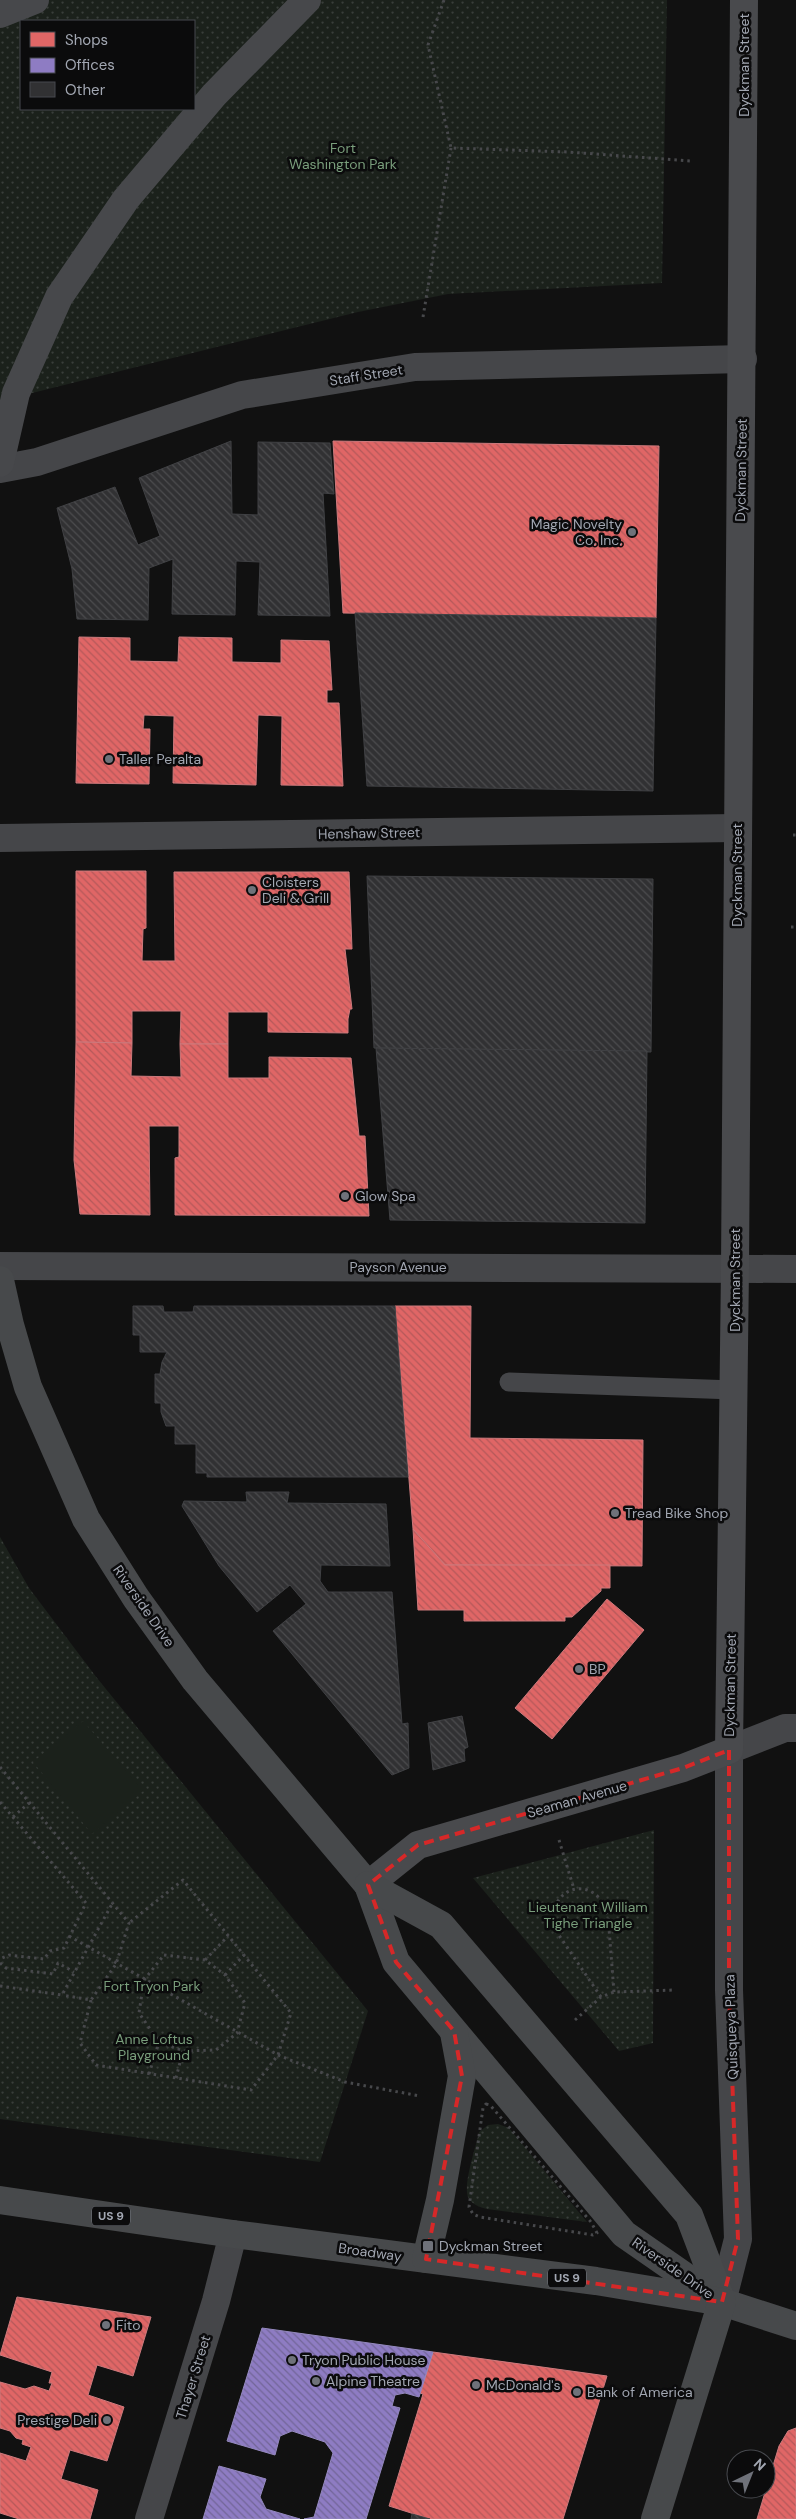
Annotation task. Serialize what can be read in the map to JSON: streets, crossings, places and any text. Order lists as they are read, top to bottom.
{
  "streets": {
    "main road": [
      "Dyckman Street",
      "Riverside Drive",
      "Seaman Avenue",
      "US 9",
      "Broadway"
    ],
    "street": [
      "Staff Street",
      "Henshaw Street",
      "Payson Avenue",
      "Quisqueya Plaza",
      "Thayer Street"
    ]
  },
  "crossings": [
    ["Dyckman Street", "Staff Street"],
    ["Dyckman Street", "Henshaw Street"],
    ["Dyckman Street", "Payson Avenue"],
    ["Dyckman Street", "Seaman Avenue"],
    ["Dyckman Street", "Quisqueya Plaza"],
    ["Riverside Drive", "Seaman Avenue"],
    ["Riverside Drive", "Quisqueya Plaza"],
    ["Riverside Drive", "Broadway"],
    ["Seaman Avenue", "Quisqueya Plaza"],
    ["Quisqueya Plaza", "Broadway"],
    ["Broadway", "Thayer Street"]
  ],
  "parks": [
    "Fort Washington Park",
    "Lieutenant William Tighe Triangle",
    "Fort Tryon Park",
    "Anne Loftus Playground"
  ],
  "places": {
    "other": [
      "Magic Novelty Co. Inc.",
      "Taller Peralta",
      "Cloisters Deli & Grill",
      "Glow Spa",
      "Tread Bike Shop",
      "BP",
      "Fito",
      "Tryon Public House",
      "Alpine Theatre",
      "McDonald's",
      "Bank of America",
      "Prestige Deli"
    ],
    "transit": ["Dyckman Street"]
  },
  "legend": ["Shops", "Offices", "Other"],
  "north": "top right"
}
